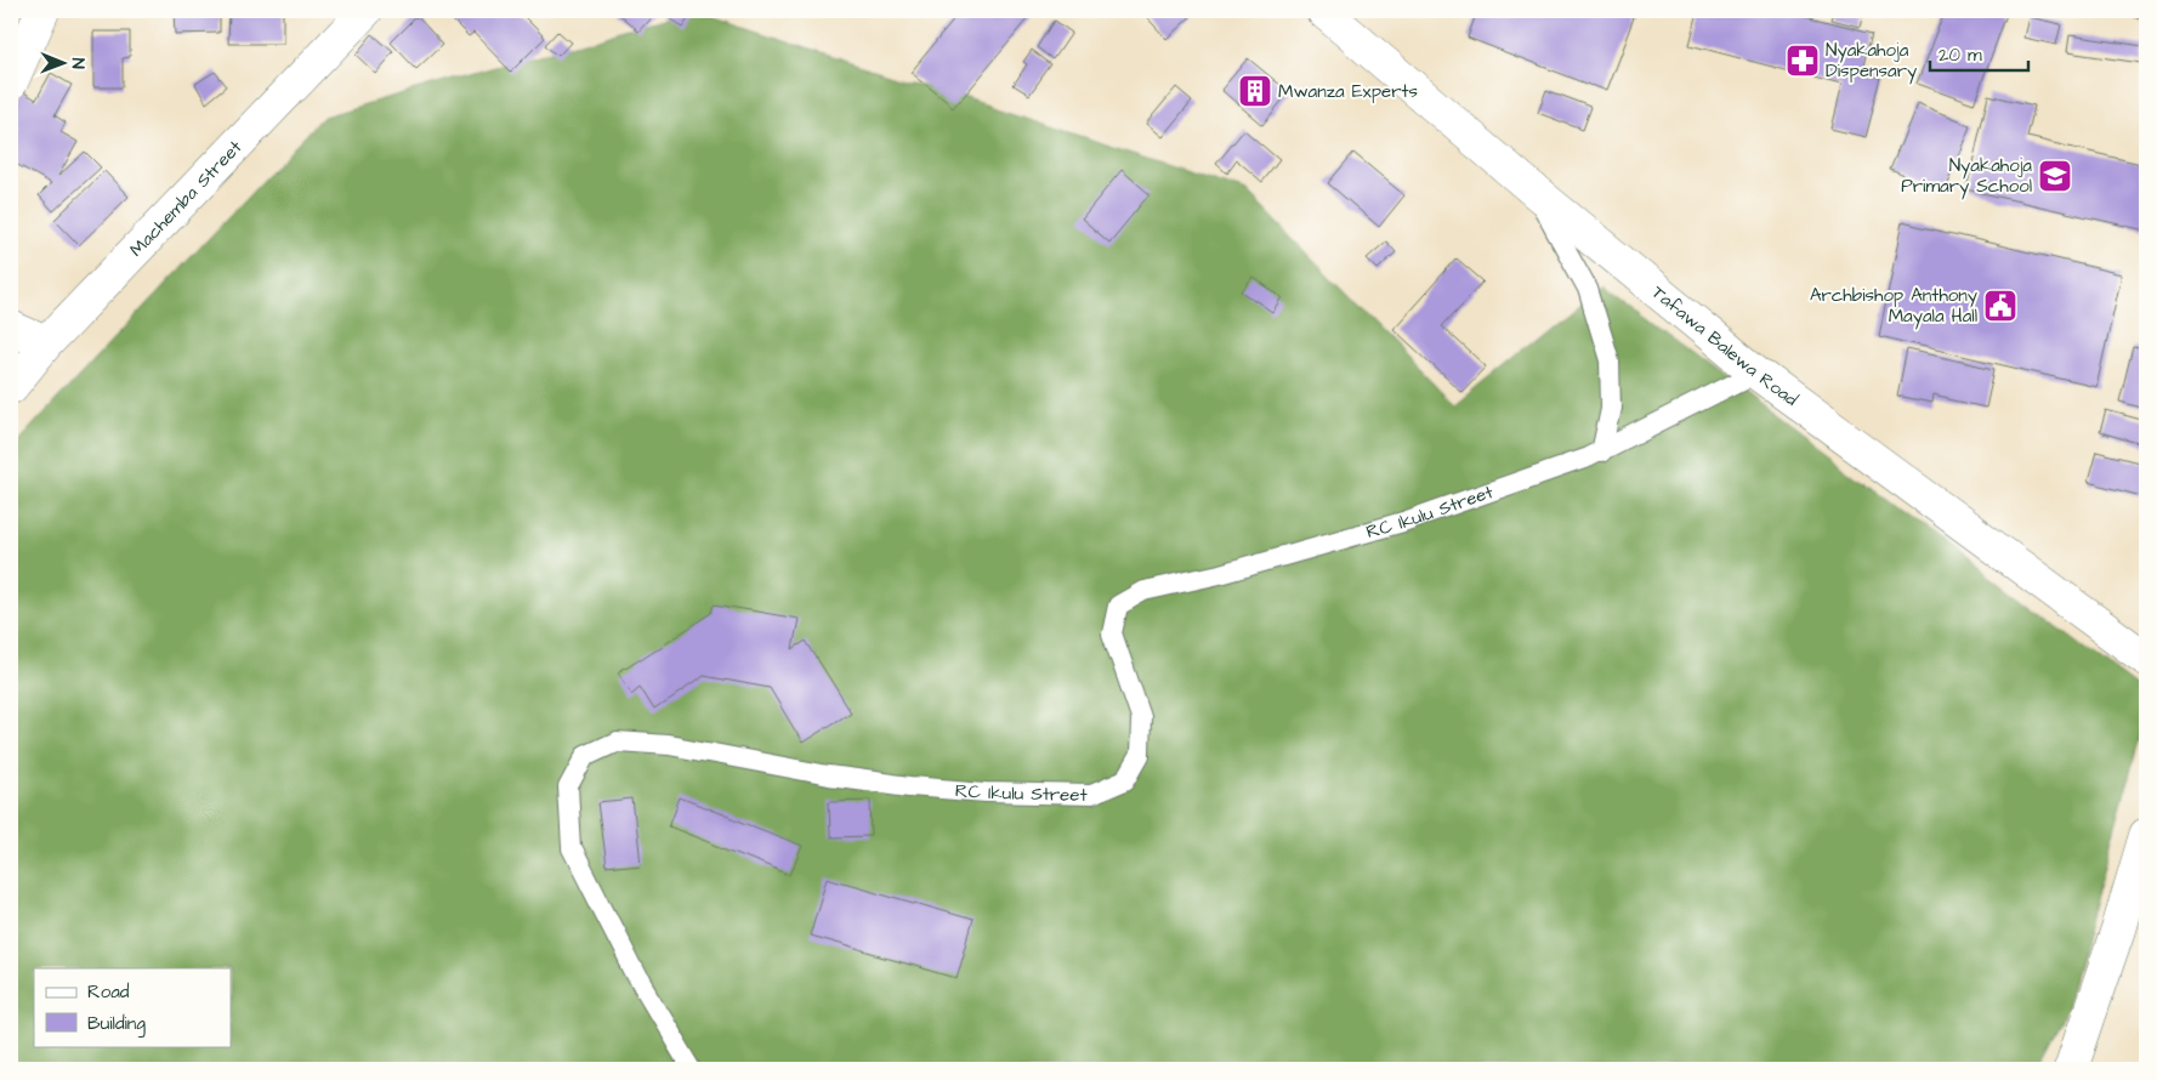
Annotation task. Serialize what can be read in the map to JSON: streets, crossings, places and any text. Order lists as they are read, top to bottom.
{
  "streets": {
    "main road": ["Machemba Street", "Tafawa Balewa Road"],
    "lane": ["RC Ikulu Street"]
  },
  "crossings": [
    ["Tafawa Balewa Road", "RC Ikulu Street"]
  ],
  "places": {
    "pharmacy": ["Nyakahoja Dispensary"],
    "building": ["Mwanza Experts"],
    "school or university": ["Nyakahoja Primary School"],
    "public building": ["Archbishop Anthony Mayala Hall"]
  },
  "legend": ["Road", "Building"],
  "scale_bar": "20 m",
  "north": "right"
}
